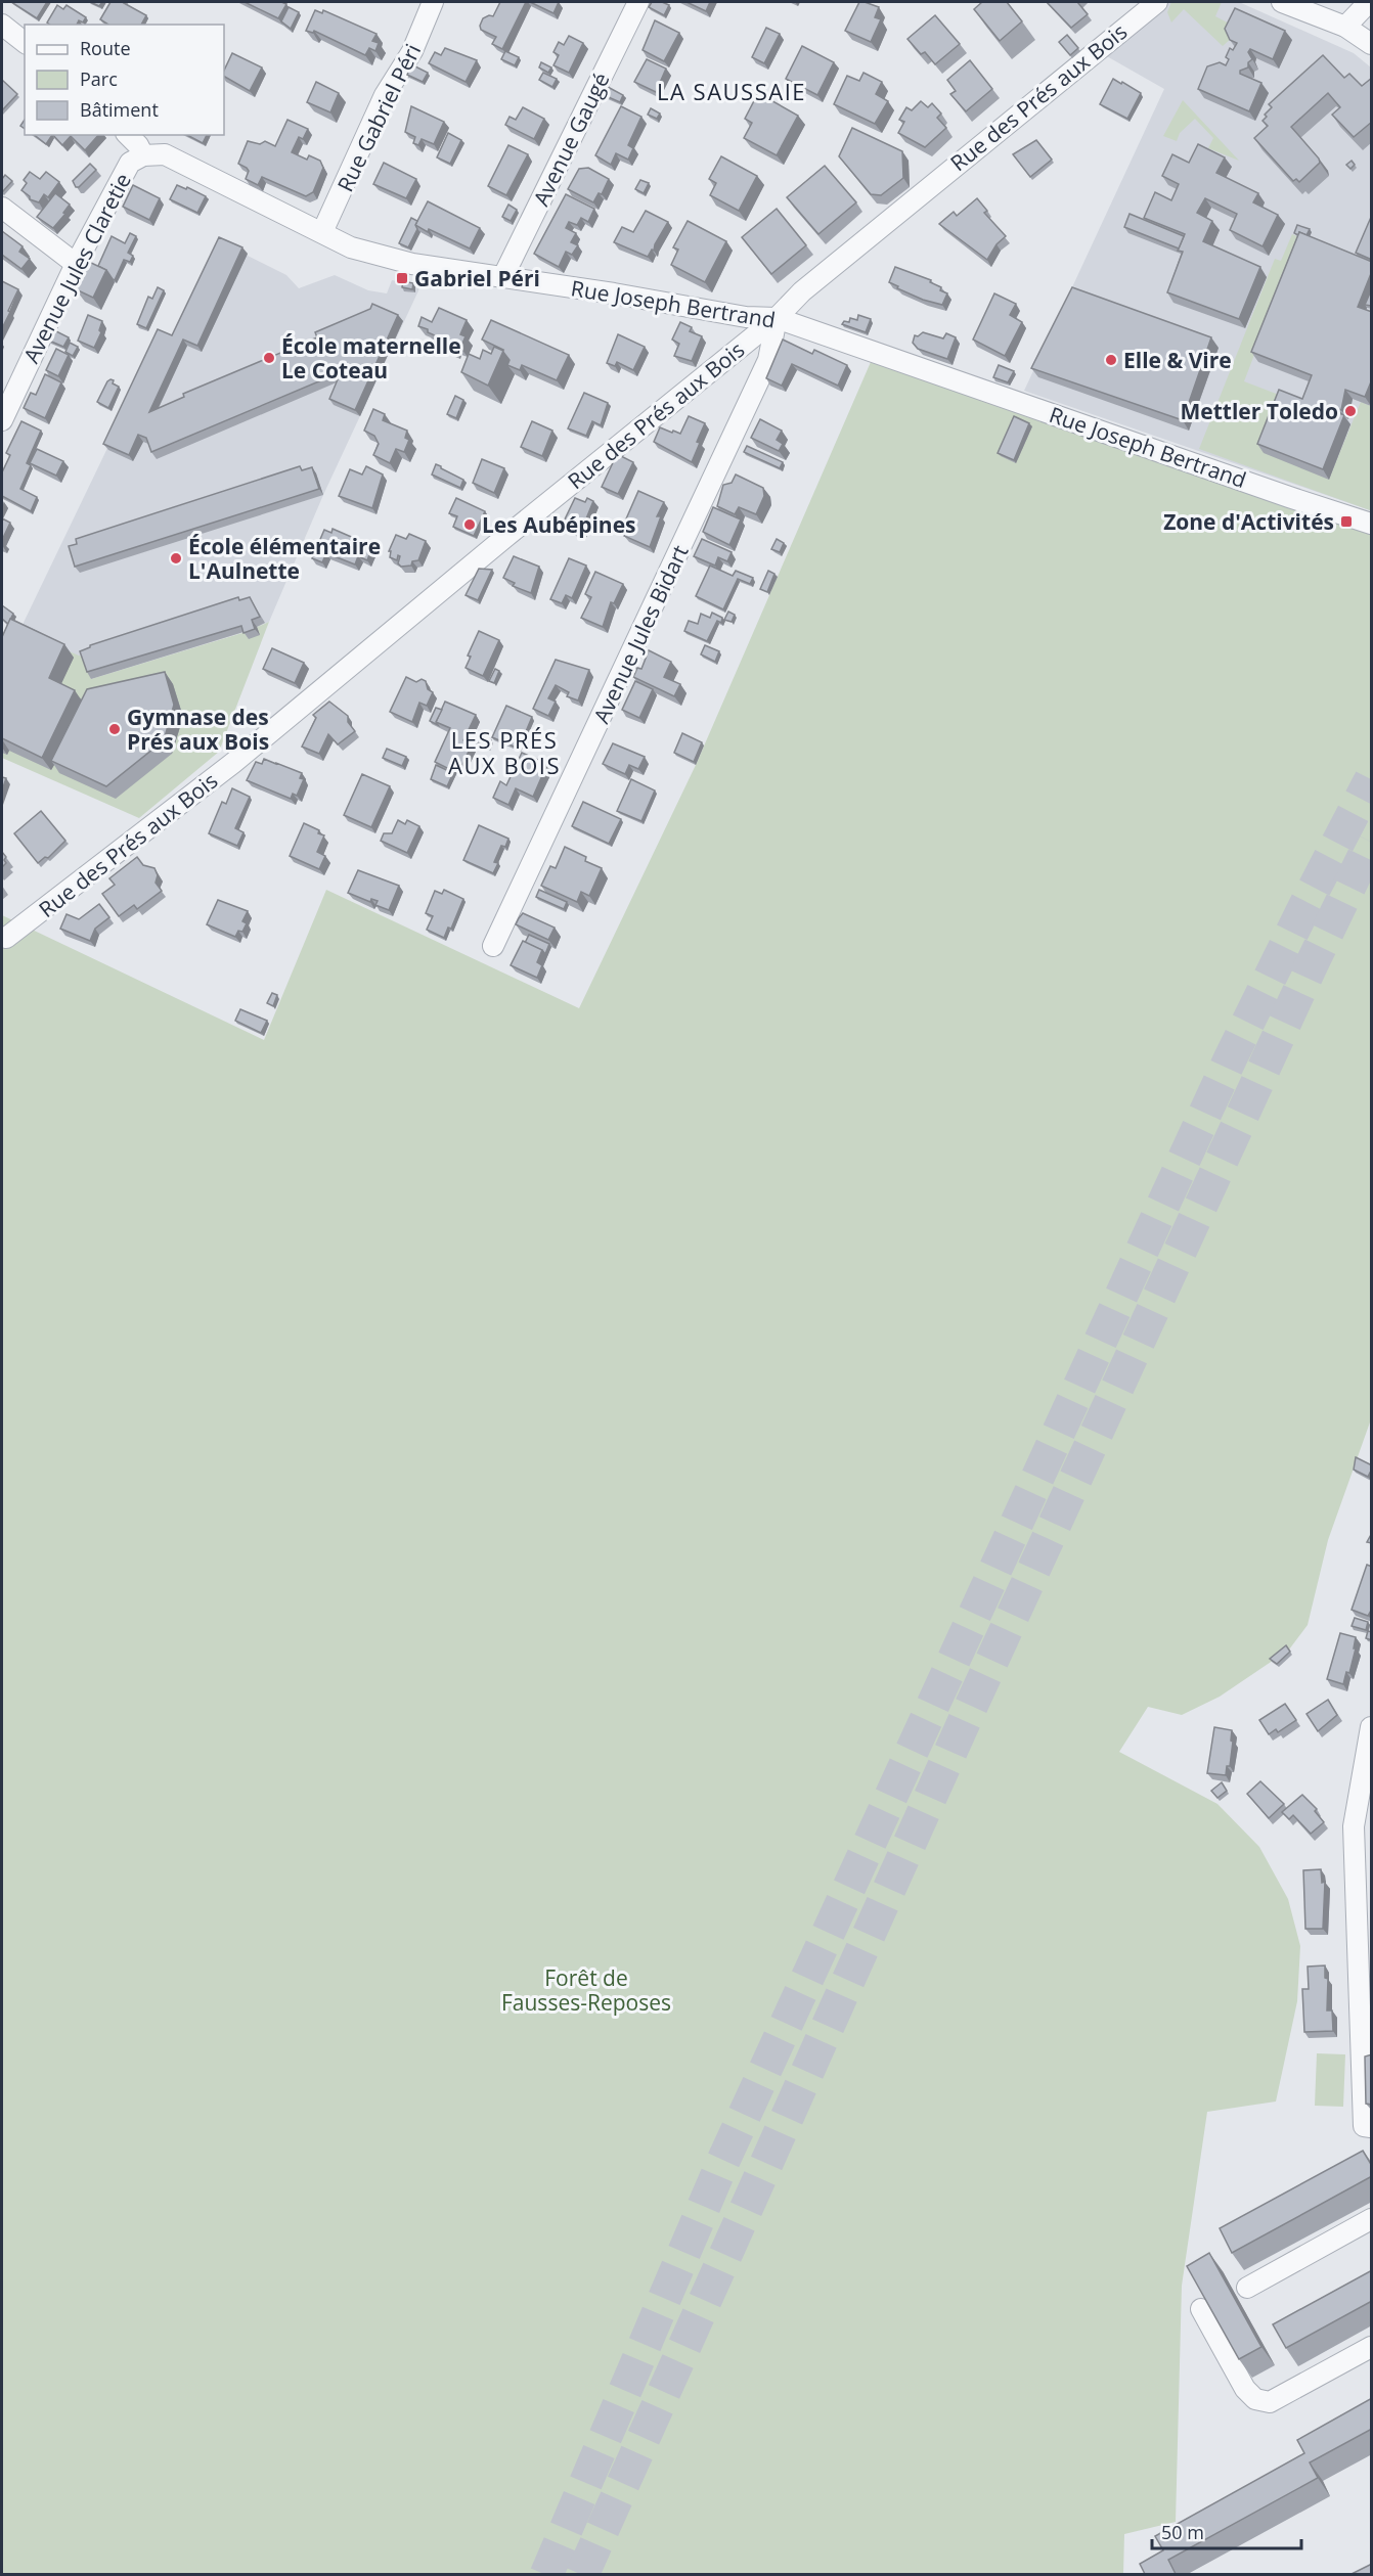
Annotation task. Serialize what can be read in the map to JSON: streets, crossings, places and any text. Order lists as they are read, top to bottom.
{
  "streets": {
    "street": [
      "Rue des Prés aux Bois",
      "Rue Gabriel Péri",
      "Avenue Gaugé",
      "Avenue Jules Claretie",
      "Rue Joseph Bertrand",
      "Avenue Jules Bidart"
    ]
  },
  "crossings": [
    ["Rue des Prés aux Bois", "Rue Joseph Bertrand"],
    ["Rue des Prés aux Bois", "Avenue Jules Bidart"],
    ["Rue Gabriel Péri", "Rue Joseph Bertrand"],
    ["Avenue Gaugé", "Rue Joseph Bertrand"],
    ["Avenue Jules Claretie", "Rue Joseph Bertrand"],
    ["Rue Joseph Bertrand", "Avenue Jules Bidart"]
  ],
  "districts": ["LA SAUSSAIE", "LES PRÉS AUX BOIS"],
  "parks": ["Forêt de Fausses-Reposes"],
  "places": {
    "transit": ["Gabriel Péri", "Zone d'Activités"],
    "other": [
      "École maternelle Le Coteau",
      "Elle & Vire",
      "Mettler Toledo",
      "Les Aubépines",
      "École élémentaire L'Aulnette",
      "Gymnase des Prés aux Bois"
    ]
  },
  "legend": ["Route", "Parc", "Bâtiment"],
  "scale_bar": "50 m"
}
